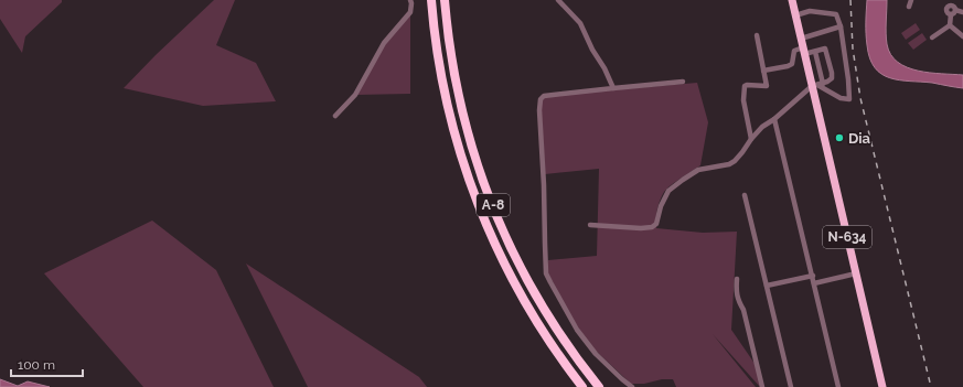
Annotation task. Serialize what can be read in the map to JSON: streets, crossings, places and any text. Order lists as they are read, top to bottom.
{
  "streets": {
    "highway": ["A-8", "N-634"]
  },
  "places": ["Dia"],
  "scale_bar": "100 m"
}
